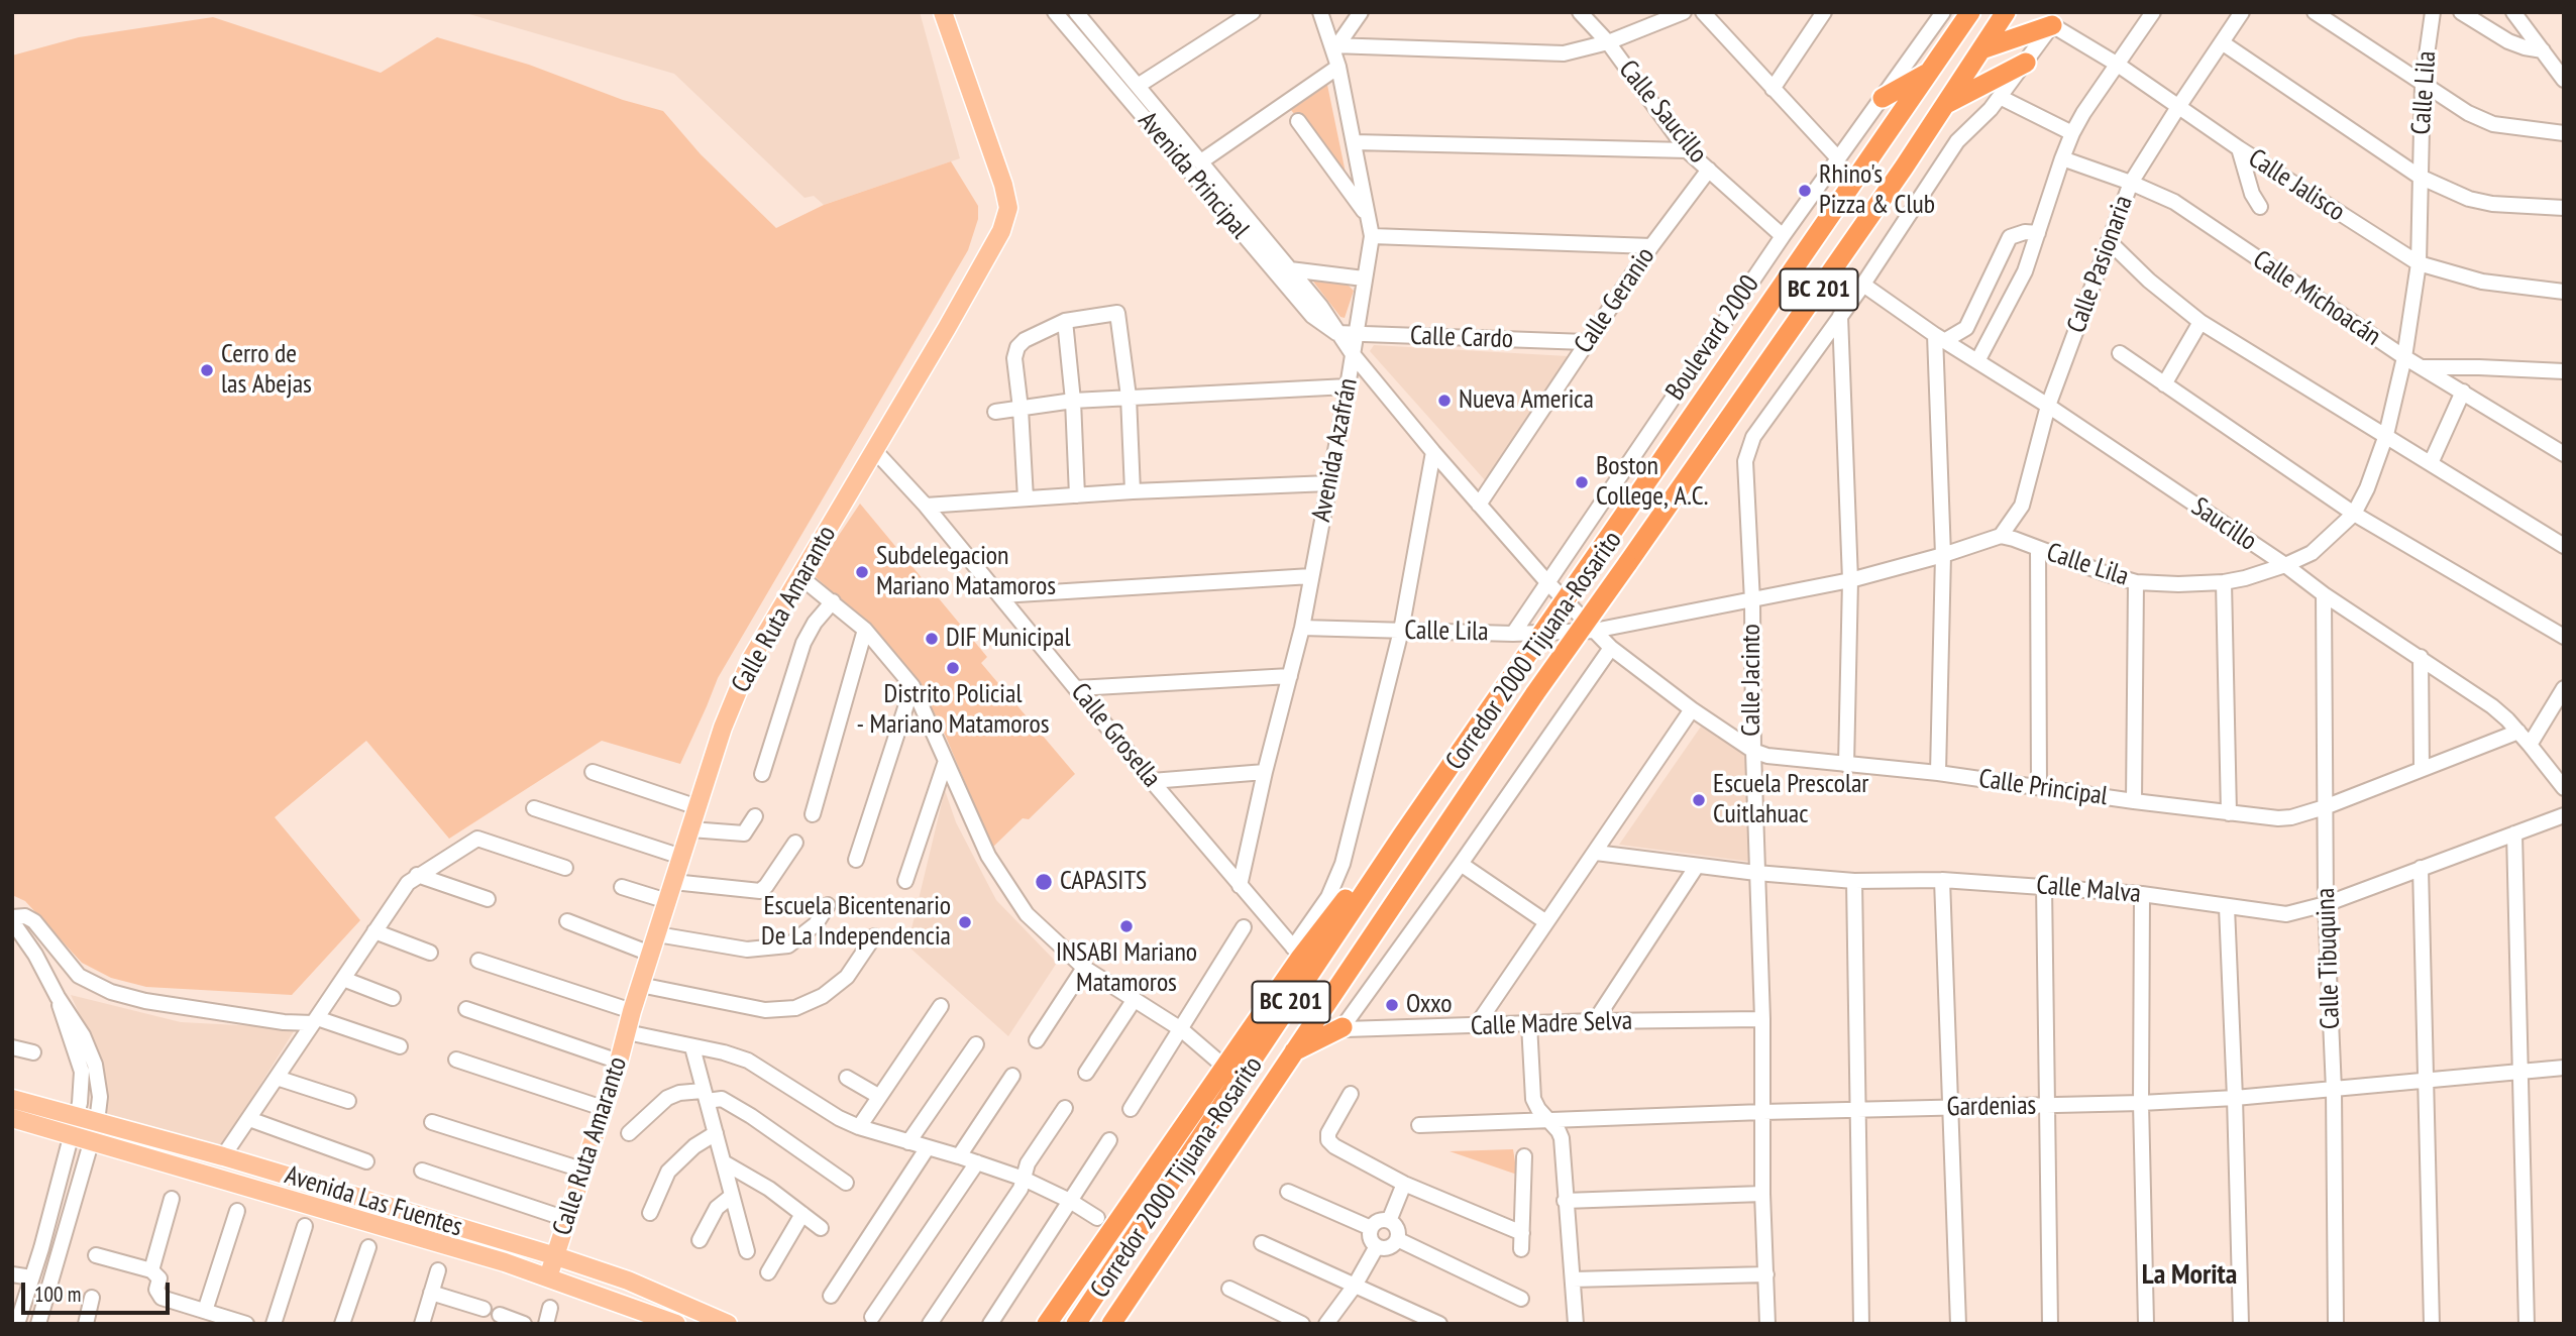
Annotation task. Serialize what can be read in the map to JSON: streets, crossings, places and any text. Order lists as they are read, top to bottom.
{
  "streets": {
    "highway": ["BC 201", "Corredor 2000 Tijuana-Rosarito"],
    "main road": ["Calle Ruta Amaranto", "Avenida Las Fuentes"],
    "street": [
      "Calle Lila",
      "Calle Saucillo",
      "Avenida Principal",
      "Calle Jalisco",
      "Calle Pasionaria",
      "Calle Michoacán",
      "Calle Geranio",
      "Calle Cardo",
      "Boulevard 2000",
      "Avenida Azafrán",
      "Saucillo",
      "Calle Jacinto",
      "Calle Grosella",
      "Calle Principal",
      "Calle Malva",
      "Calle Tibuquina",
      "Calle Madre Selva",
      "Gardenias"
    ]
  },
  "crossings": [
    ["Calle Lila", "Avenida Principal"],
    ["Calle Lila", "Calle Jalisco"],
    ["Calle Lila", "Calle Pasionaria"],
    ["Calle Lila", "Calle Michoacán"],
    ["Calle Lila", "Boulevard 2000"],
    ["Calle Lila", "Avenida Azafrán"],
    ["Calle Lila", "Saucillo"],
    ["Calle Lila", "Calle Jacinto"],
    ["Calle Lila", "Calle Principal"],
    ["Calle Saucillo", "Calle Geranio"],
    ["Calle Saucillo", "Boulevard 2000"],
    ["Avenida Principal", "Calle Geranio"],
    ["Avenida Principal", "Calle Cardo"],
    ["Avenida Principal", "Boulevard 2000"],
    ["Avenida Principal", "Avenida Azafrán"],
    ["Avenida Principal", "Calle Principal"],
    ["Calle Jalisco", "Calle Pasionaria"],
    ["Calle Jalisco", "Calle Jacinto"],
    ["Calle Pasionaria", "Calle Michoacán"],
    ["Calle Pasionaria", "Saucillo"],
    ["Calle Geranio", "Calle Cardo"],
    ["Calle Cardo", "Avenida Azafrán"],
    ["Avenida Azafrán", "Calle Grosella"],
    ["Saucillo", "Calle Jacinto"],
    ["Saucillo", "Calle Principal"],
    ["Saucillo", "Calle Tibuquina"],
    ["Calle Ruta Amaranto", "Calle Grosella"],
    ["Calle Ruta Amaranto", "Avenida Las Fuentes"],
    ["Calle Jacinto", "Calle Principal"],
    ["Calle Jacinto", "Calle Malva"],
    ["Calle Jacinto", "Calle Madre Selva"],
    ["Calle Jacinto", "Gardenias"],
    ["Calle Principal", "Calle Tibuquina"],
    ["Calle Malva", "Calle Tibuquina"],
    ["Calle Tibuquina", "Gardenias"]
  ],
  "districts": ["La Morita"],
  "places": [
    "Rhino's Pizza & Club",
    "Cerro de las Abejas",
    "Nueva America",
    "Boston College, A.C.",
    "Subdelegacion Mariano Matamoros",
    "DIF Municipal",
    "Distrito Policial - Mariano Matamoros",
    "Escuela Prescolar Cuitlahuac",
    "CAPASITS",
    "Escuela Bicentenario De La Independencia",
    "INSABI Mariano Matamoros",
    "Oxxo"
  ],
  "scale_bar": "100 m"
}
